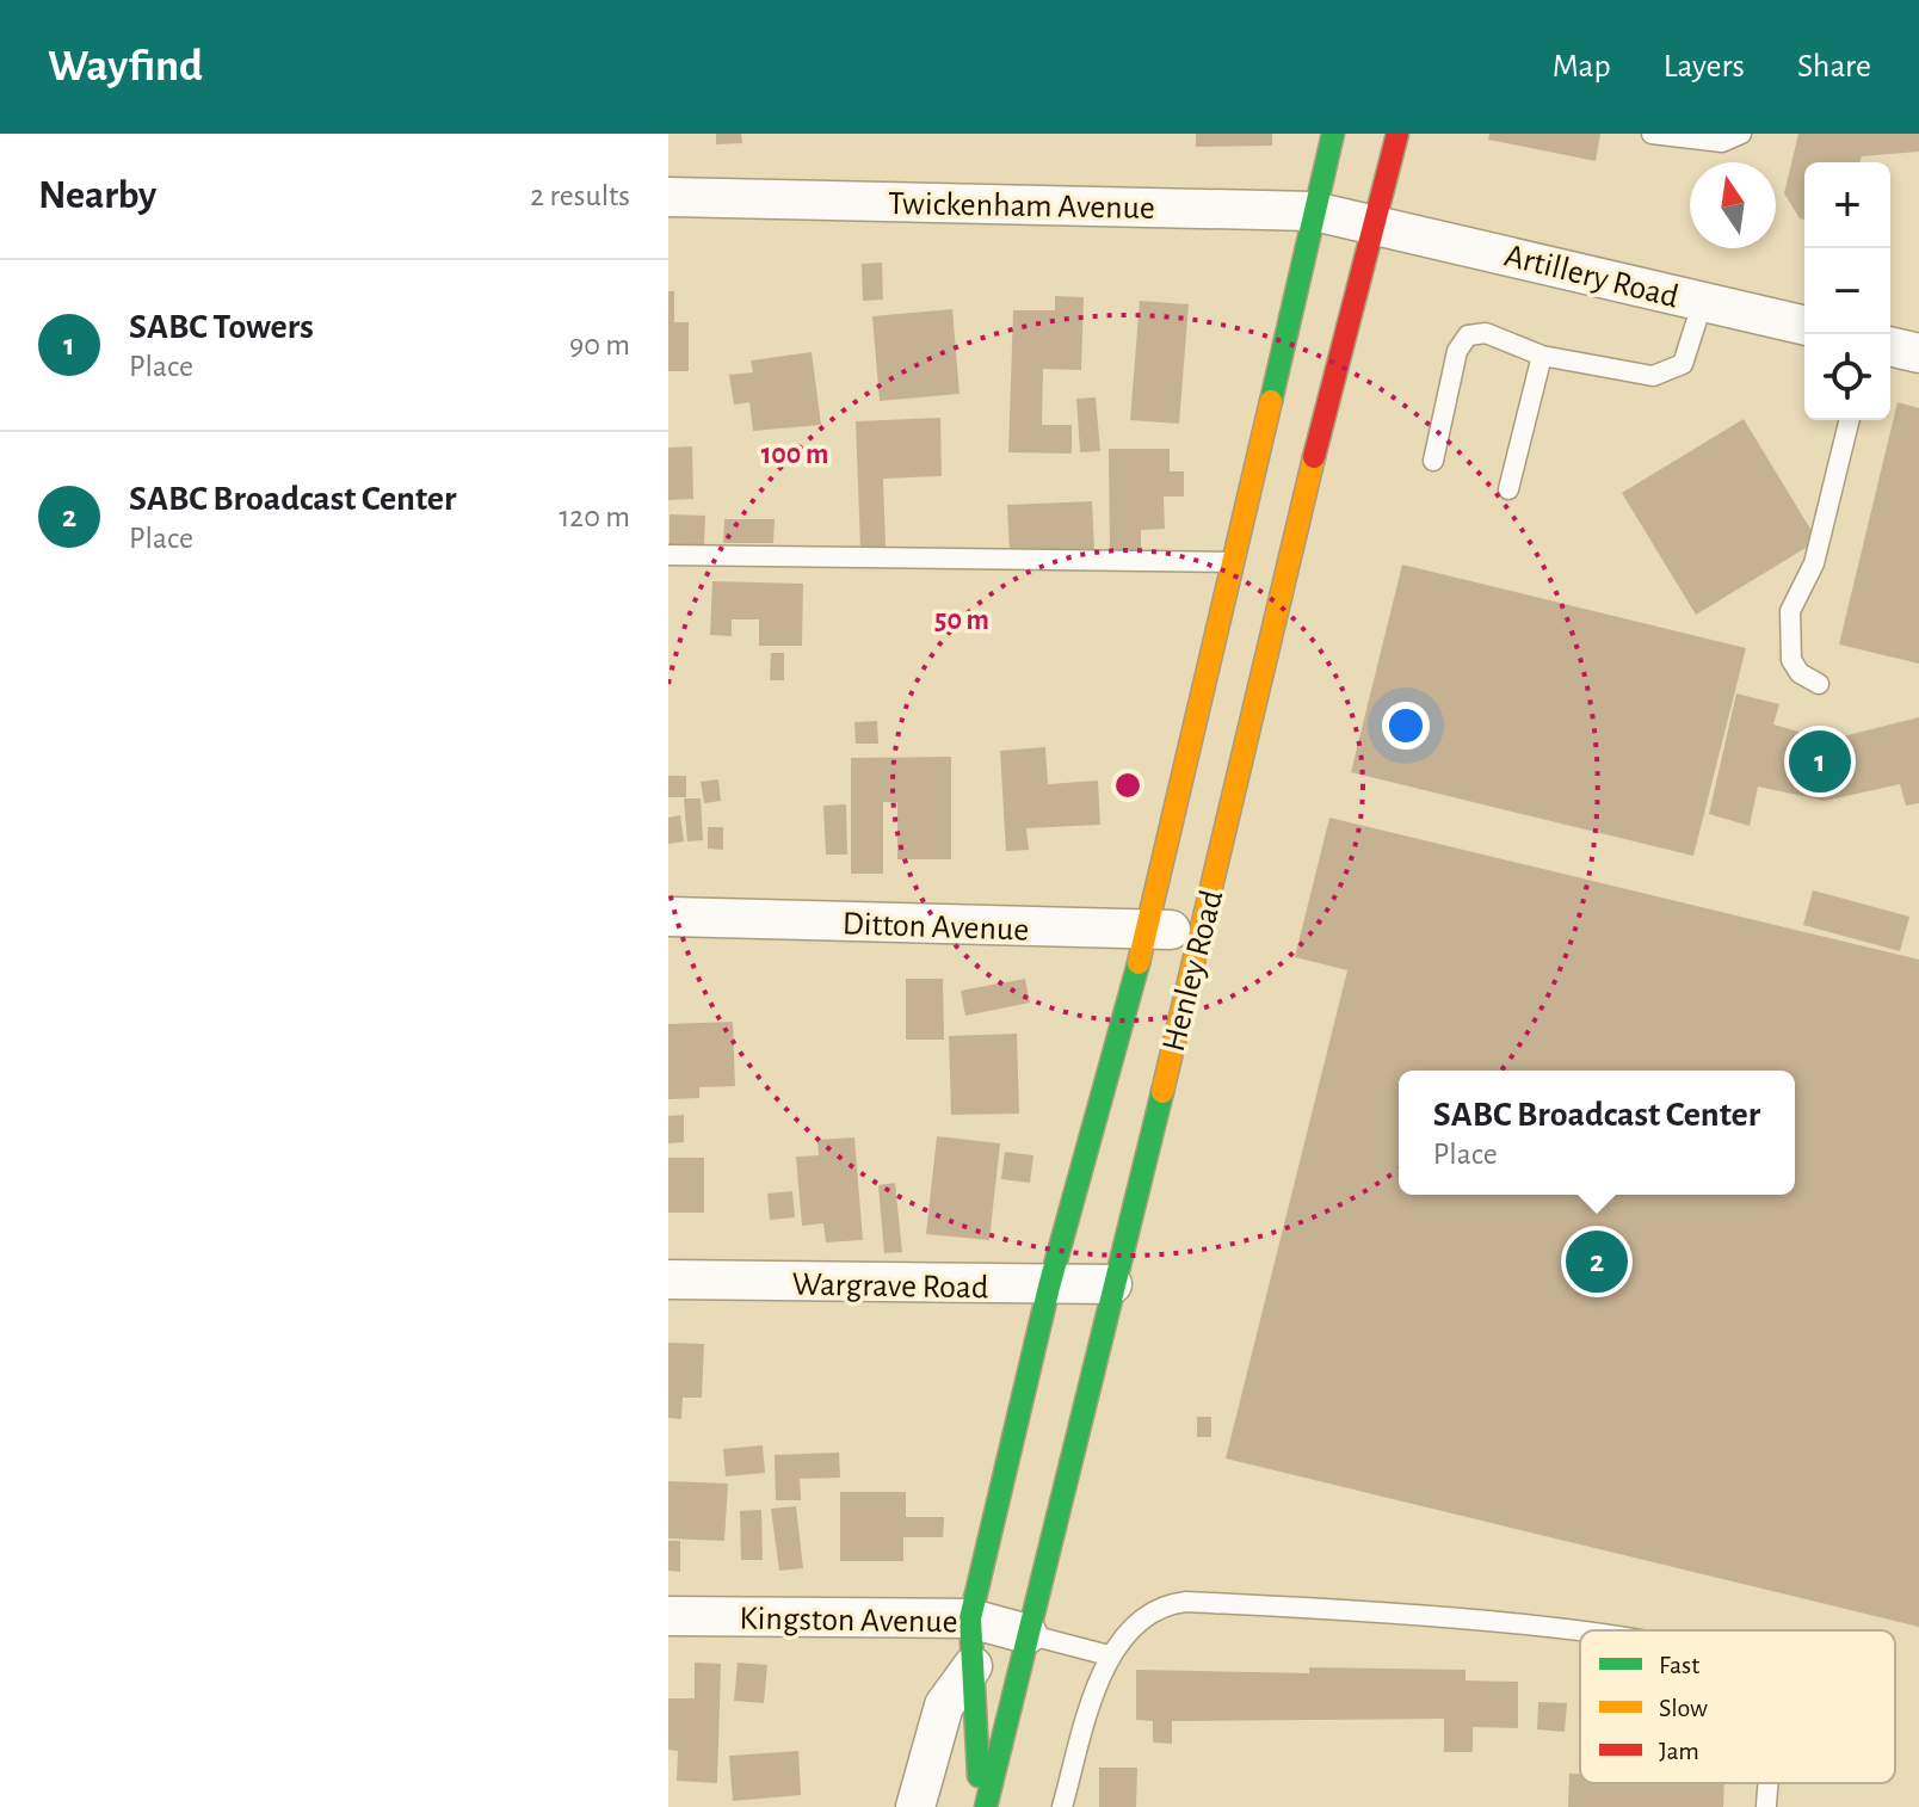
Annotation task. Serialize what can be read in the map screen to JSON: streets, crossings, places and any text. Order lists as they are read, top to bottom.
{
  "streets": {
    "main road": ["Henley Road"],
    "street": [
      "Twickenham Avenue",
      "Artillery Road",
      "Ditton Avenue",
      "Wargrave Road",
      "Kingston Avenue"
    ]
  },
  "crossings": [
    ["Twickenham Avenue", "Artillery Road"],
    ["Twickenham Avenue", "Henley Road"],
    ["Artillery Road", "Henley Road"],
    ["Ditton Avenue", "Henley Road"],
    ["Henley Road", "Wargrave Road"],
    ["Henley Road", "Kingston Avenue"]
  ],
  "legend": ["Fast", "Slow", "Jam"],
  "north": "top",
  "page": {
    "header": "Wayfind",
    "nav": ["Map", "Layers", "Share"],
    "heading": ["Nearby", "2 results"],
    "map_buttons": ["+", "−"],
    "list": [
      {
        "mark": "1",
        "name": "SABC Towers",
        "note": "Place",
        "value": "90 m"
      },
      {
        "mark": "2",
        "name": "SABC Broadcast Center",
        "note": "Place",
        "value": "120 m"
      }
    ],
    "pins": ["1", "2"],
    "popup": ["SABC Broadcast Center", "Place"]
  },
  "rings": ["100 m", "50 m"]
}
